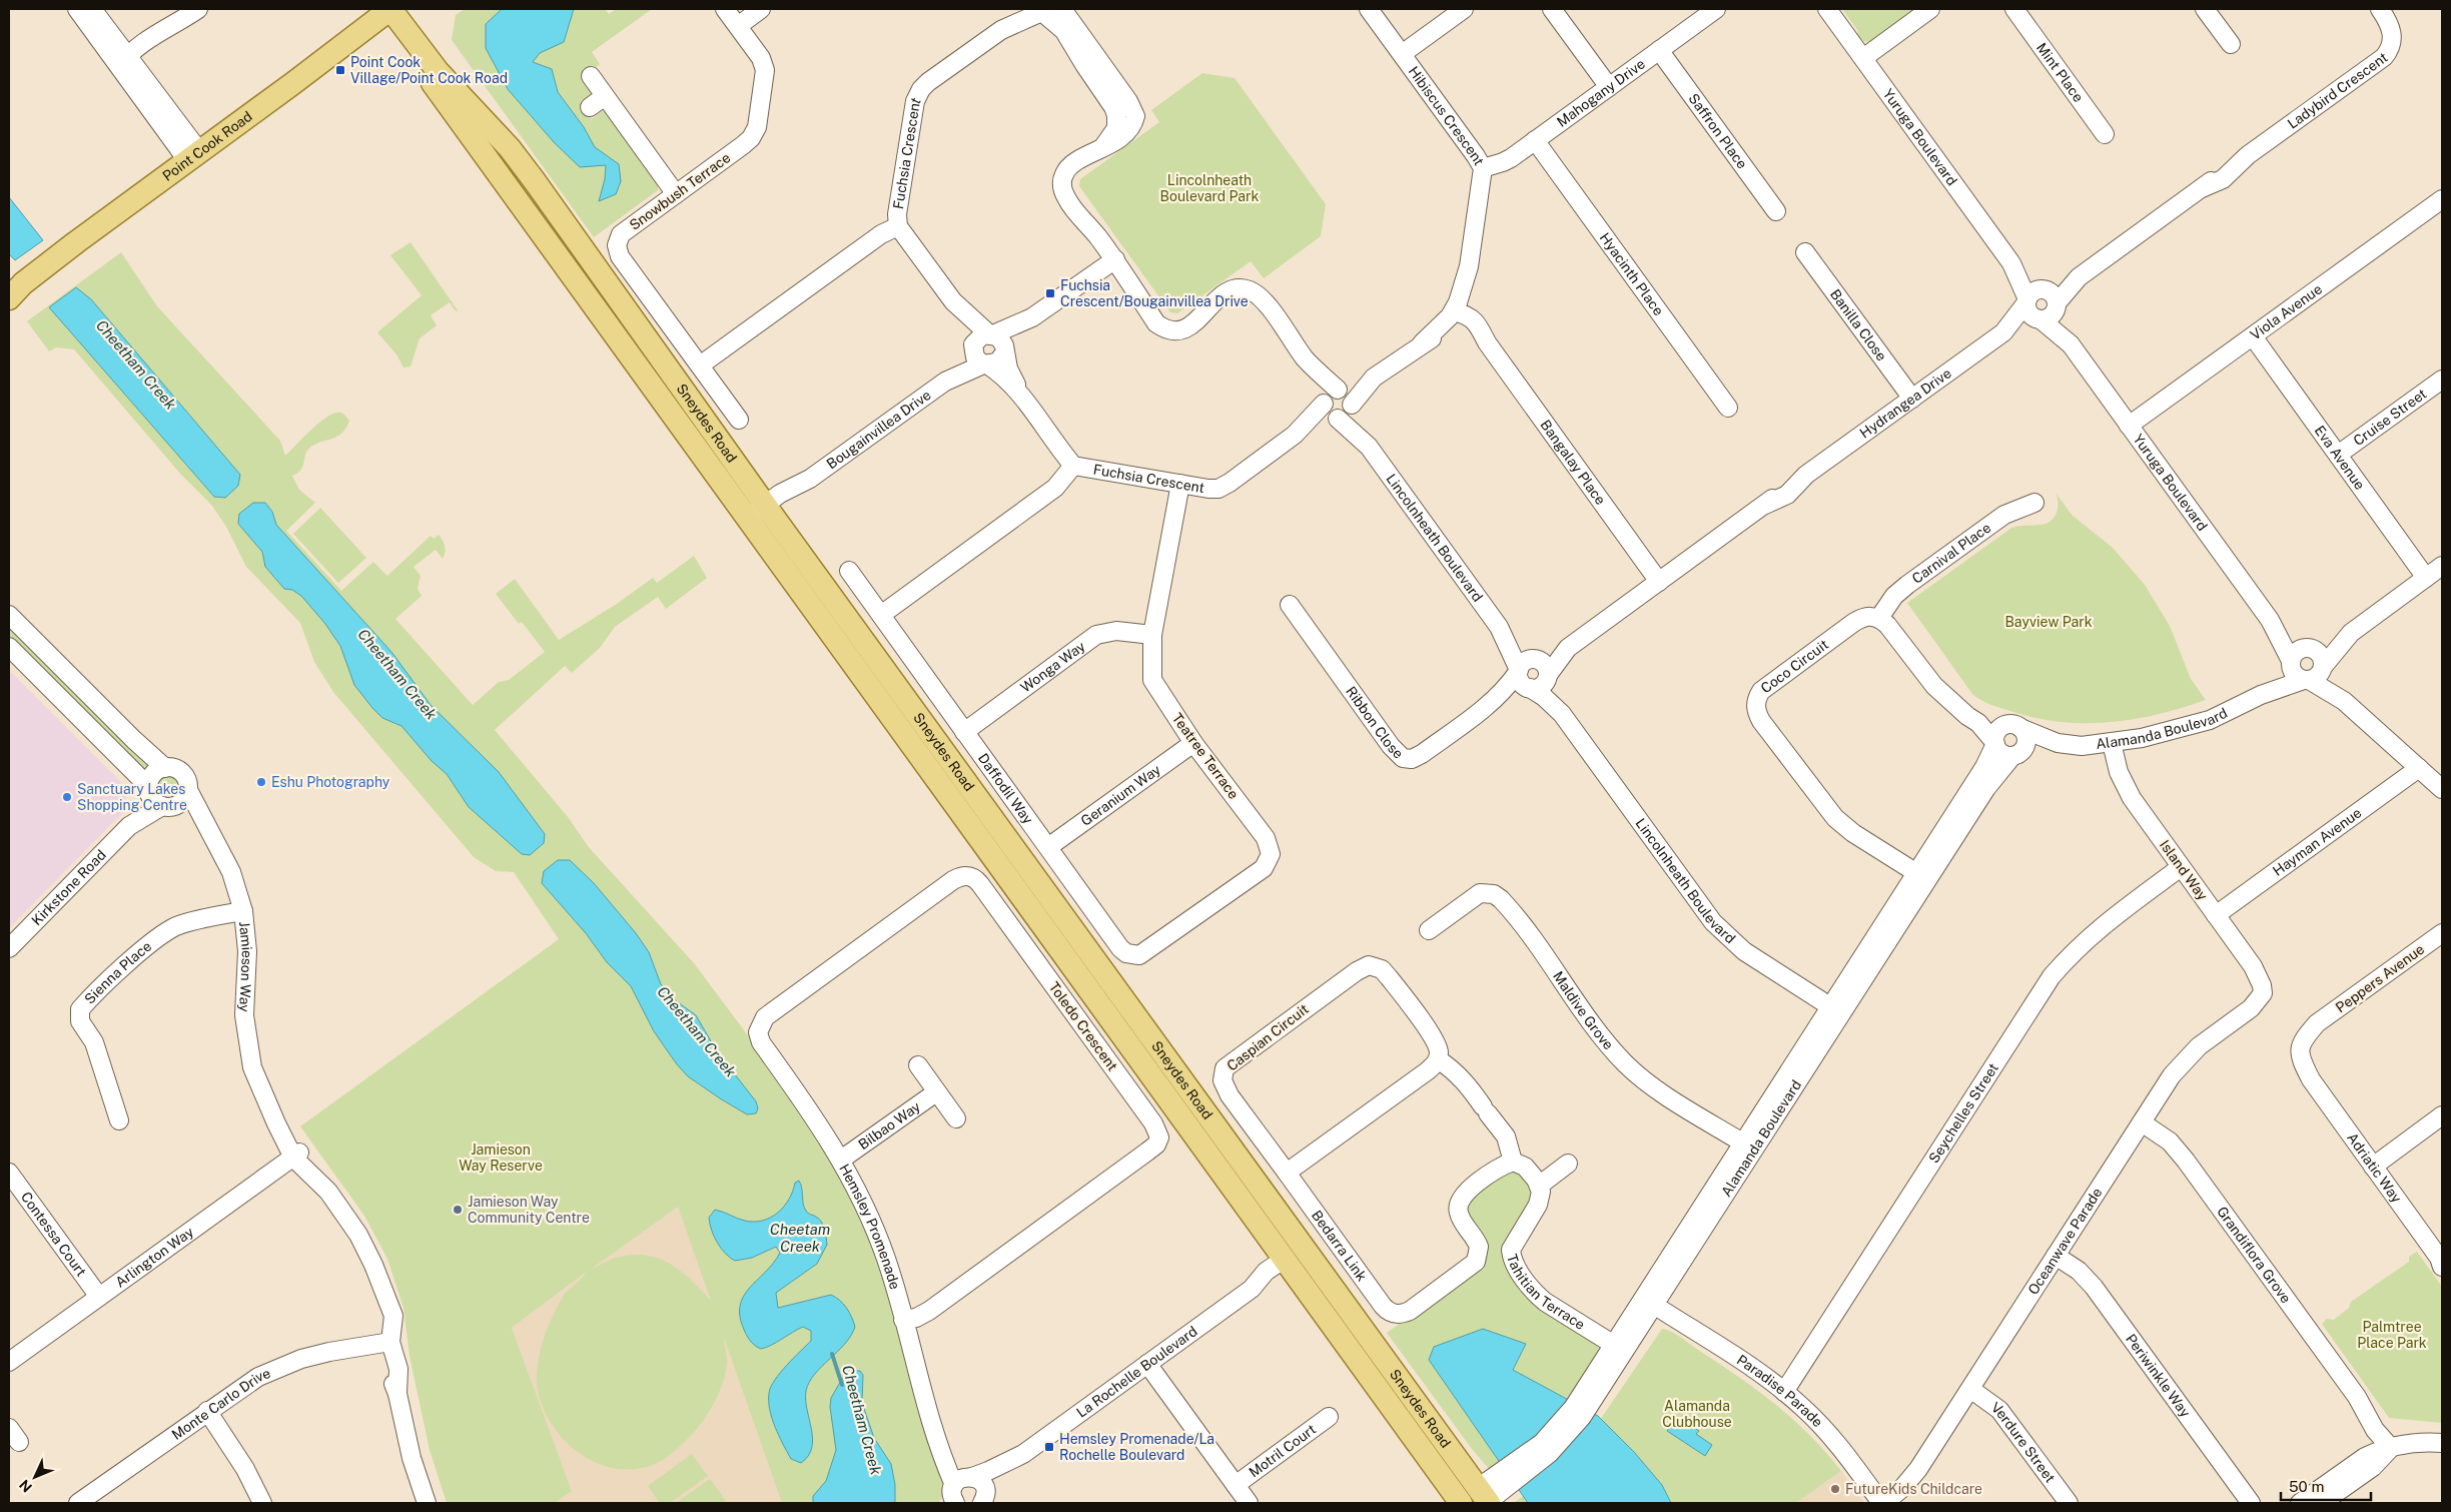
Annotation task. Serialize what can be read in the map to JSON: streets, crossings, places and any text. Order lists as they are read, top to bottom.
{
  "streets": {
    "main road": ["Point Cook Road", "Sneydes Road"],
    "street": [
      "Mint Place",
      "Ladybird Crescent",
      "Mahogany Drive",
      "Hibiscus Crescent",
      "Saffron Place",
      "Yuruga Boulevard",
      "Fuchsia Crescent",
      "Snowbush Terrace",
      "Hyacinth Place",
      "Viola Avenue",
      "Banilla Close",
      "Hydrangea Drive",
      "Cruise Street",
      "Bougainvillea Drive",
      "Eva Avenue",
      "Bangalay Place",
      "Lincolnheath Boulevard",
      "Carnival Place",
      "Wonga Way",
      "Coco Circuit",
      "Ribbon Close",
      "Alamanda Boulevard",
      "Teatree Terrace",
      "Daffodil Way",
      "Geranium Way",
      "Hayman Avenue",
      "Island Way",
      "Kirkstone Road",
      "Jamieson Way",
      "Sienna Place",
      "Peppers Avenue",
      "Maldive Grove",
      "Toledo Crescent",
      "Caspian Circuit",
      "Seychelles Street",
      "Bilbao Way",
      "Adriatic Way",
      "Hemsley Promenade",
      "Contessa Court",
      "Oceanwave Parade",
      "Bedarra Link",
      "Grandiflora Grove",
      "Arlington Way",
      "Tahitian Terrace",
      "La Rochelle Boulevard",
      "Periwinkle Way",
      "Paradise Parade",
      "Monte Carlo Drive",
      "Verdure Street",
      "Motril Court"
    ]
  },
  "crossings": [
    ["Ladybird Crescent", "Yuruga Boulevard"],
    ["Ladybird Crescent", "Hydrangea Drive"],
    ["Mahogany Drive", "Hibiscus Crescent"],
    ["Mahogany Drive", "Saffron Place"],
    ["Mahogany Drive", "Hyacinth Place"],
    ["Hibiscus Crescent", "Fuchsia Crescent"],
    ["Hibiscus Crescent", "Bangalay Place"],
    ["Hibiscus Crescent", "Lincolnheath Boulevard"],
    ["Yuruga Boulevard", "Viola Avenue"],
    ["Yuruga Boulevard", "Hydrangea Drive"],
    ["Yuruga Boulevard", "Alamanda Boulevard"],
    ["Point Cook Road", "Sneydes Road"],
    ["Fuchsia Crescent", "Bougainvillea Drive"],
    ["Fuchsia Crescent", "Lincolnheath Boulevard"],
    ["Fuchsia Crescent", "Teatree Terrace"],
    ["Viola Avenue", "Eva Avenue"],
    ["Banilla Close", "Hydrangea Drive"],
    ["Hydrangea Drive", "Bangalay Place"],
    ["Hydrangea Drive", "Lincolnheath Boulevard"],
    ["Hydrangea Drive", "Ribbon Close"],
    ["Cruise Street", "Eva Avenue"],
    ["Sneydes Road", "Bougainvillea Drive"],
    ["Sneydes Road", "Alamanda Boulevard"],
    ["Sneydes Road", "La Rochelle Boulevard"],
    ["Lincolnheath Boulevard", "Ribbon Close"],
    ["Lincolnheath Boulevard", "Alamanda Boulevard"],
    ["Carnival Place", "Coco Circuit"],
    ["Wonga Way", "Teatree Terrace"],
    ["Wonga Way", "Daffodil Way"],
    ["Coco Circuit", "Alamanda Boulevard"],
    ["Alamanda Boulevard", "Island Way"],
    ["Alamanda Boulevard", "Maldive Grove"],
    ["Alamanda Boulevard", "Tahitian Terrace"],
    ["Alamanda Boulevard", "Paradise Parade"],
    ["Teatree Terrace", "Daffodil Way"],
    ["Teatree Terrace", "Geranium Way"],
    ["Daffodil Way", "Geranium Way"],
    ["Hayman Avenue", "Island Way"],
    ["Island Way", "Seychelles Street"],
    ["Island Way", "Oceanwave Parade"],
    ["Kirkstone Road", "Jamieson Way"],
    ["Jamieson Way", "Sienna Place"],
    ["Jamieson Way", "Arlington Way"],
    ["Jamieson Way", "Monte Carlo Drive"],
    ["Peppers Avenue", "Adriatic Way"],
    ["Toledo Crescent", "Hemsley Promenade"],
    ["Caspian Circuit", "Bedarra Link"],
    ["Seychelles Street", "Paradise Parade"],
    ["Bilbao Way", "Hemsley Promenade"],
    ["Hemsley Promenade", "La Rochelle Boulevard"],
    ["Contessa Court", "Arlington Way"],
    ["Oceanwave Parade", "Grandiflora Grove"],
    ["Oceanwave Parade", "Periwinkle Way"],
    ["Oceanwave Parade", "Paradise Parade"],
    ["Oceanwave Parade", "Verdure Street"]
  ],
  "water": ["Cheetham Creek", "Cheetam Creek"],
  "parks": [
    "Lincolnheath Boulevard Park",
    "Bayview Park",
    "Jamieson Way Reserve",
    "Palmtree Place Park",
    "Alamanda Clubhouse"
  ],
  "places": {
    "transit": ["Point Cook Village/Point Cook Road", "Fuchsia Crescent/Bougainvillea Drive", "Hemsley Promenade/La Rochelle Boulevard"],
    "other": [
      "Eshu Photography",
      "Sanctuary Lakes Shopping Centre",
      "Jamieson Way Community Centre",
      "FutureKids Childcare"
    ]
  },
  "scale_bar": "50 m",
  "north": "bottom left"
}
